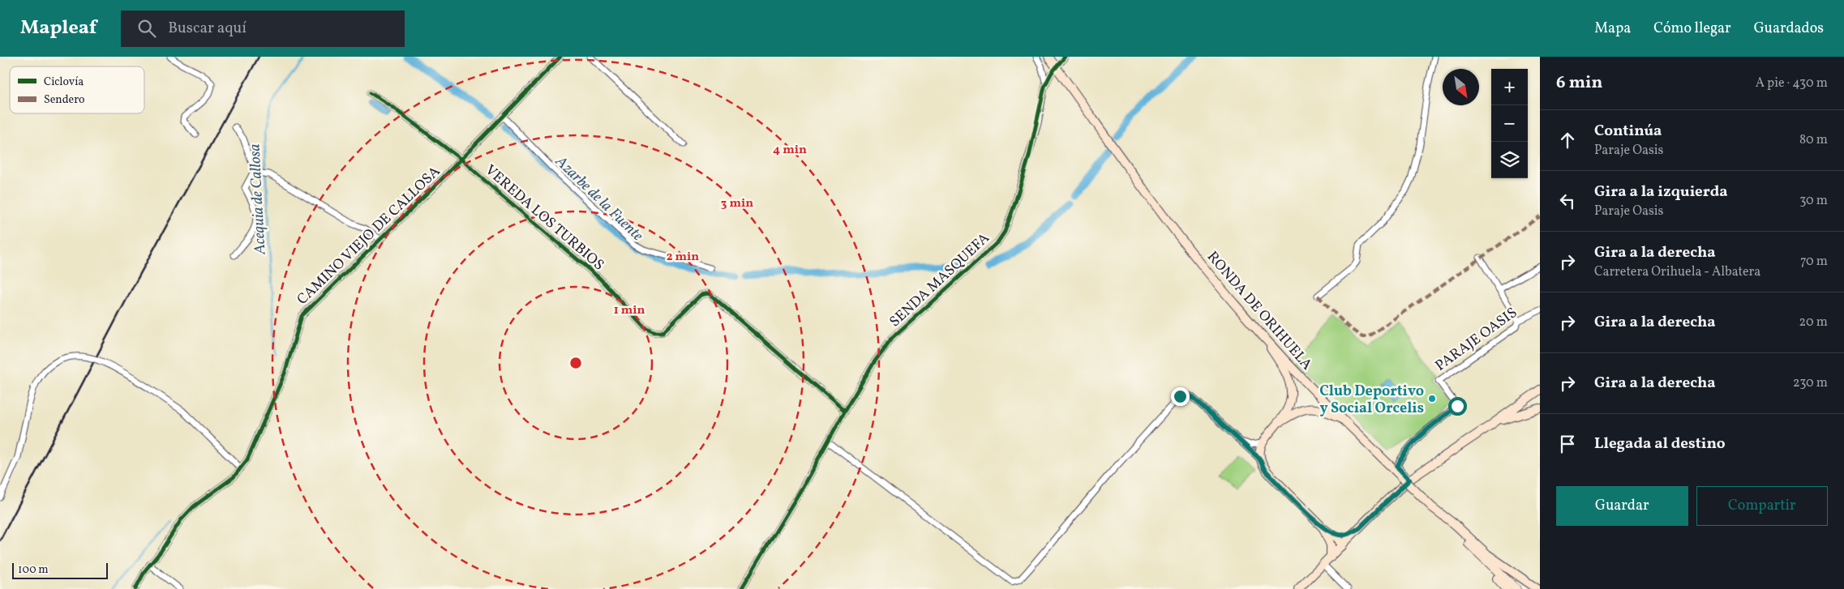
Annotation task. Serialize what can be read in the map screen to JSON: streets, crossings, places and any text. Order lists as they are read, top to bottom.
{
  "streets": {
    "main road": ["RONDA DE ORIHUELA"],
    "street": [
      "VEREDA LOS TURBIOS",
      "CAMINO VIEJO DE CALLOSA",
      "SENDA MASQUEFA",
      "PARAJE OASIS"
    ]
  },
  "crossings": [
    ["VEREDA LOS TURBIOS", "CAMINO VIEJO DE CALLOSA"],
    ["VEREDA LOS TURBIOS", "SENDA MASQUEFA"]
  ],
  "water": ["Azarbe de la Fuente", "Acequia de Callosa"],
  "places": ["Club Deportivo y Social Orcelis"],
  "legend": ["Ciclovía", "Sendero"],
  "scale_bar": "100 m",
  "north": "bottom right",
  "page": {
    "header": "Mapleaf",
    "search": "Buscar aquí",
    "nav": ["Mapa", "Cómo llegar", "Guardados"],
    "heading": ["6 min", "A pie · 430 m"],
    "map_buttons": ["+", "−"],
    "list": [
      ["Continúa", "Paraje Oasis", "80 m"],
      ["Gira a la izquierda", "Paraje Oasis", "30 m"],
      ["Gira a la derecha", "Carretera Orihuela - Albatera", "70 m"],
      ["Gira a la derecha", "20 m"],
      ["Gira a la derecha", "230 m"],
      "Llegada al destino"
    ],
    "buttons": ["Guardar", "Compartir"],
    "scale": "100 m"
  },
  "rings": [
    "4 min",
    "3 min",
    "2 min",
    "1 min"
  ]
}
